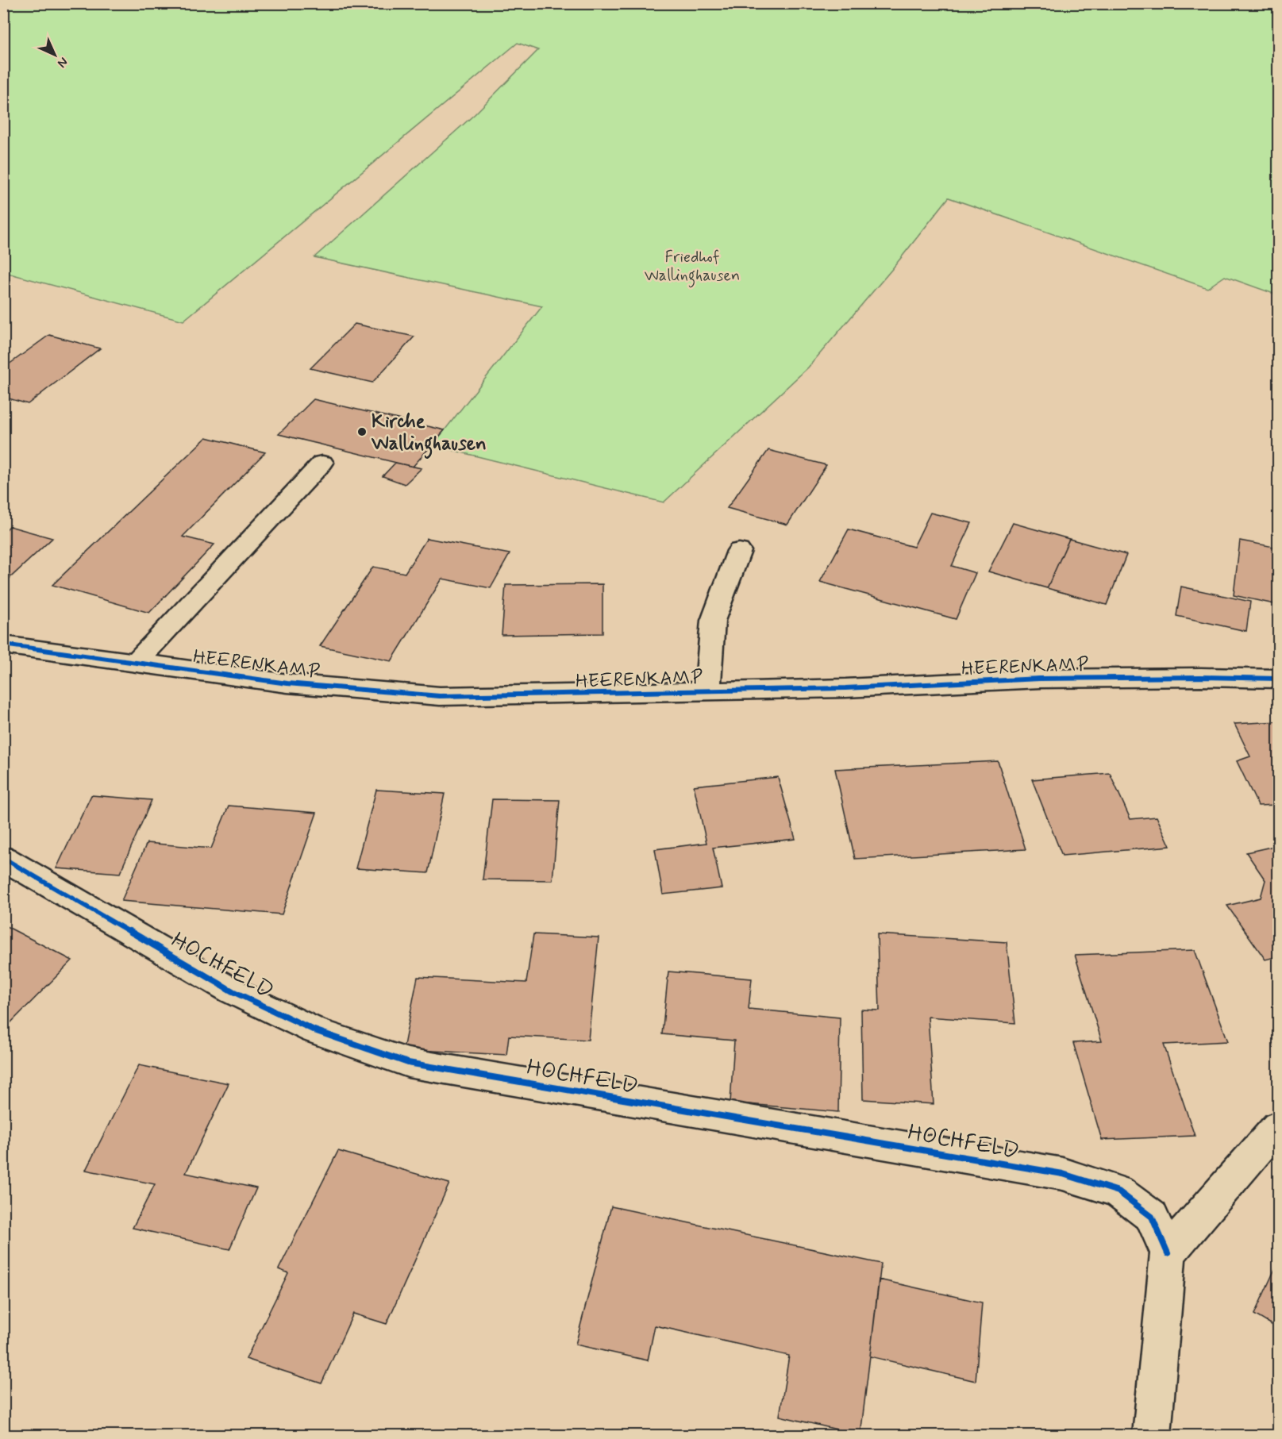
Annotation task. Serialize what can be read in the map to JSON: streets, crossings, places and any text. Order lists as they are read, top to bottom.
{
  "streets": {
    "street": ["HEERENKAMP", "HOCHFELD"]
  },
  "parks": ["Friedhof Wallinghausen"],
  "places": ["Kirche Wallinghausen"],
  "north": "bottom right"
}
